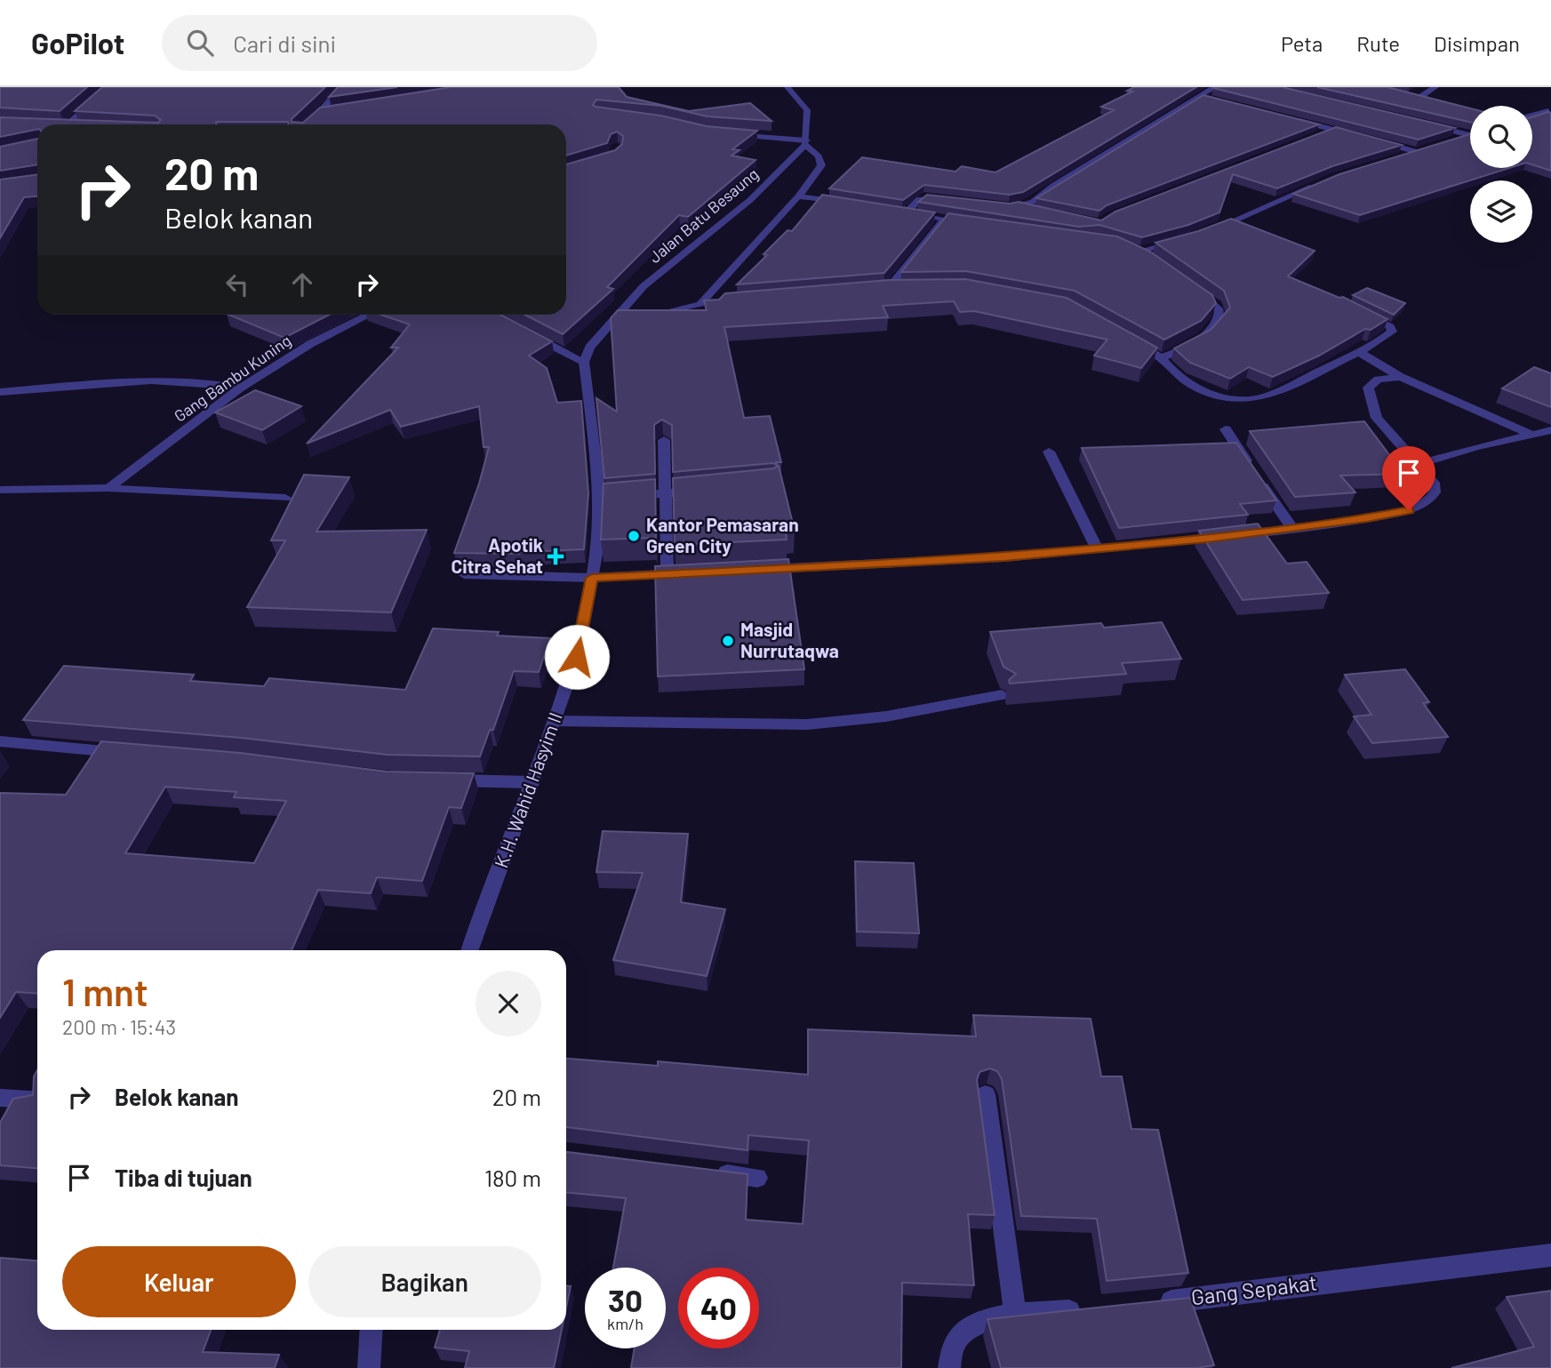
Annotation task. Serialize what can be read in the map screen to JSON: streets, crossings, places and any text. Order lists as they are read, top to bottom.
{
  "streets": {
    "street": [
      "Jalan Batu Besaung",
      "Gang Bambu Kuning",
      "K.H. Wahid Hasyim II",
      "Gang Sepakat"
    ]
  },
  "crossings": [
    ["Jalan Batu Besaung", "K.H. Wahid Hasyim II"]
  ],
  "places": {
    "other": ["Kantor Pemasaran Green City", "Masjid Nurrutaqwa"],
    "health": ["Apotik Citra Sehat"]
  },
  "page": {
    "header": "GoPilot",
    "search": "Cari di sini",
    "nav": ["Peta", "Rute", "Disimpan"],
    "turn": ["20 m", "Belok kanan"],
    "heading": ["1 mnt", "200 m · 15:43"],
    "list": [
      {
        "name": "Belok kanan",
        "value": "20 m"
      },
      {
        "name": "Tiba di tujuan",
        "value": "180 m"
      }
    ],
    "buttons": ["Keluar", "Bagikan"],
    "speed": "30 km/h",
    "limit": "40"
  }
}
